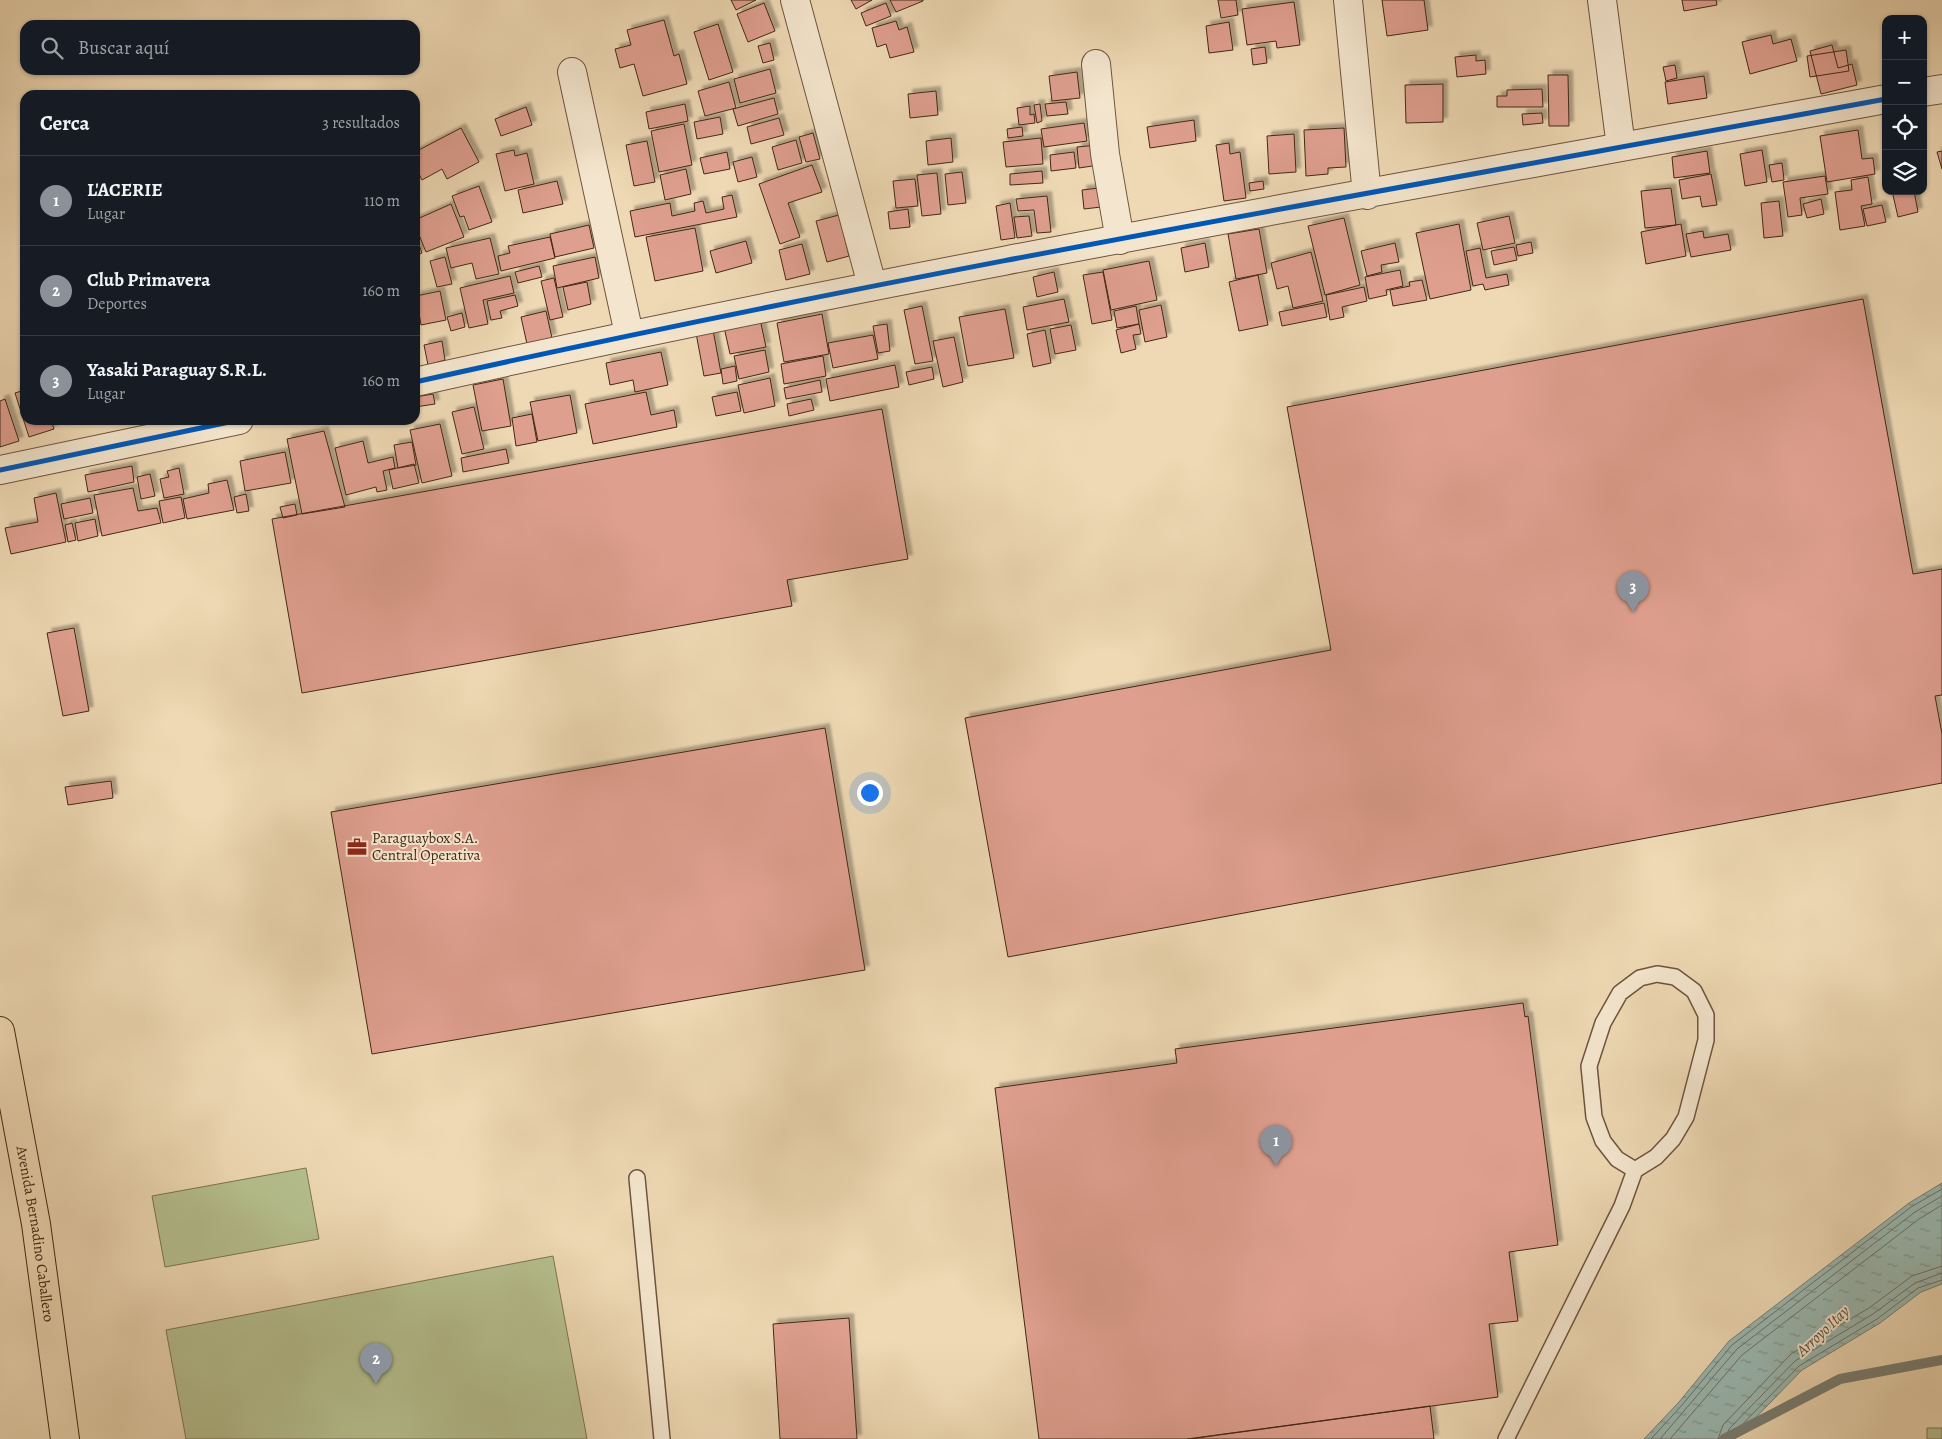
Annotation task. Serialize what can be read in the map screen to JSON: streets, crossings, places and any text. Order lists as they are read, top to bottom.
{
  "streets": {
    "main road": ["Avenida Bernadino Caballero"]
  },
  "water": ["Arroyo Itay"],
  "places": {
    "office": ["Paraguaybox S.A. Central Operativa"]
  },
  "page": {
    "map_buttons": ["+", "−"],
    "search": "Buscar aquí",
    "heading": ["Cerca", "3 resultados"],
    "list": [
      {
        "mark": "1",
        "name": "L'ACERIE",
        "note": "Lugar",
        "value": "110 m"
      },
      {
        "mark": "2",
        "name": "Club Primavera",
        "note": "Deportes",
        "value": "160 m"
      },
      {
        "mark": "3",
        "name": "Yasaki Paraguay S.R.L.",
        "note": "Lugar",
        "value": "160 m"
      }
    ],
    "pins": ["3", "1", "2"]
  }
}
